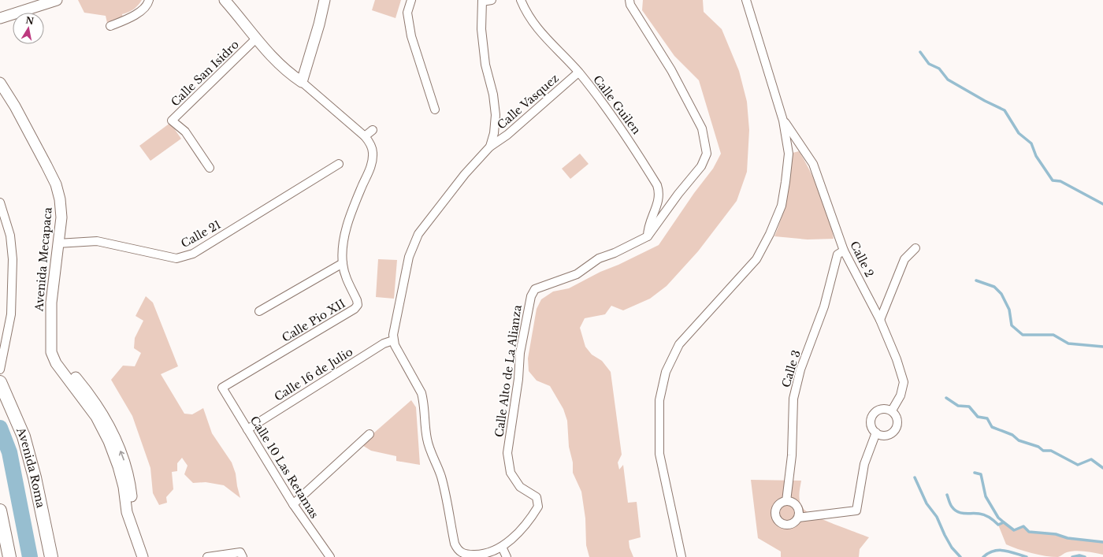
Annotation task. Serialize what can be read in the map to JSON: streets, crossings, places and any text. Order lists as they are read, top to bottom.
{
  "streets": {
    "main road": ["Avenida Roma"],
    "street": [
      "Calle San Isidro",
      "Calle Vasquez",
      "Calle Guilen",
      "Calle 21",
      "Avenida Mecapaca",
      "Calle 2",
      "Calle Pio XII",
      "Calle 3",
      "Calle Alto de La Alianza",
      "Calle 16 de Julio",
      "Calle 10 Las Retamas"
    ]
  },
  "crossings": [
    ["Calle Vasquez", "Calle Guilen"],
    ["Calle Guilen", "Calle Alto de La Alianza"],
    ["Calle 21", "Avenida Mecapaca"],
    ["Calle 2", "Calle 3"],
    ["Calle Pio XII", "Calle 10 Las Retamas"],
    ["Calle 16 de Julio", "Calle 10 Las Retamas"]
  ],
  "north": "top"
}
